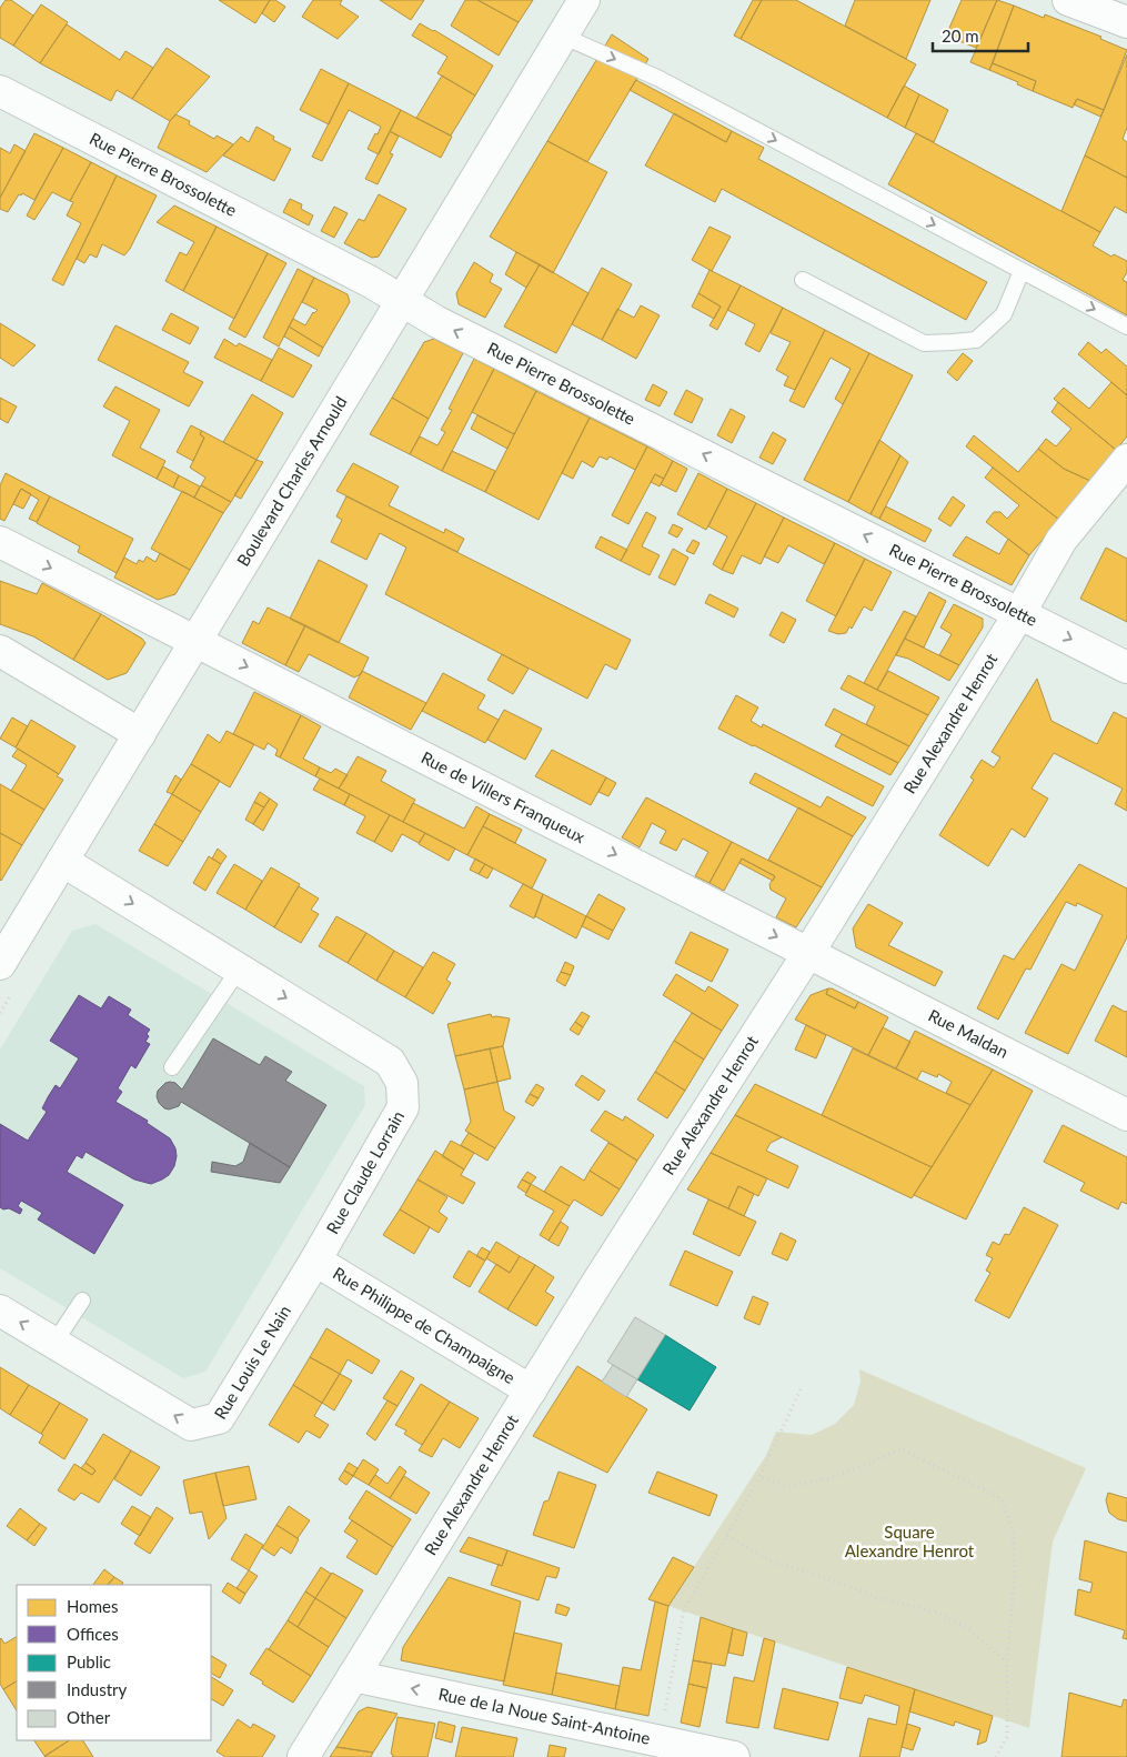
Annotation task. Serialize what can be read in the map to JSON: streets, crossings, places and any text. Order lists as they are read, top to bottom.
{
  "streets": {
    "street": [
      "Rue Pierre Brossolette",
      "Boulevard Charles Arnould",
      "Rue Alexandre Henrot",
      "Rue de Villers Franqueux",
      "Rue Maldan",
      "Rue Claude Lorrain",
      "Rue Philippe de Champaigne",
      "Rue Louis Le Nain",
      "Rue de la Noue Saint-Antoine"
    ]
  },
  "crossings": [
    ["Rue Pierre Brossolette", "Boulevard Charles Arnould"],
    ["Rue Pierre Brossolette", "Rue Alexandre Henrot"],
    ["Boulevard Charles Arnould", "Rue de Villers Franqueux"],
    ["Boulevard Charles Arnould", "Rue Claude Lorrain"],
    ["Rue Alexandre Henrot", "Rue de Villers Franqueux"],
    ["Rue Alexandre Henrot", "Rue Maldan"],
    ["Rue Alexandre Henrot", "Rue Philippe de Champaigne"],
    ["Rue Alexandre Henrot", "Rue de la Noue Saint-Antoine"],
    ["Rue de Villers Franqueux", "Rue Maldan"],
    ["Rue Claude Lorrain", "Rue Philippe de Champaigne"],
    ["Rue Claude Lorrain", "Rue Louis Le Nain"],
    ["Rue Philippe de Champaigne", "Rue Louis Le Nain"]
  ],
  "one_way": ["Rue de Villers Franqueux", "Rue de la Noue Saint-Antoine"],
  "parks": ["Square Alexandre Henrot"],
  "legend": [
    "Homes",
    "Offices",
    "Public",
    "Industry",
    "Other"
  ],
  "scale_bar": "20 m"
}
